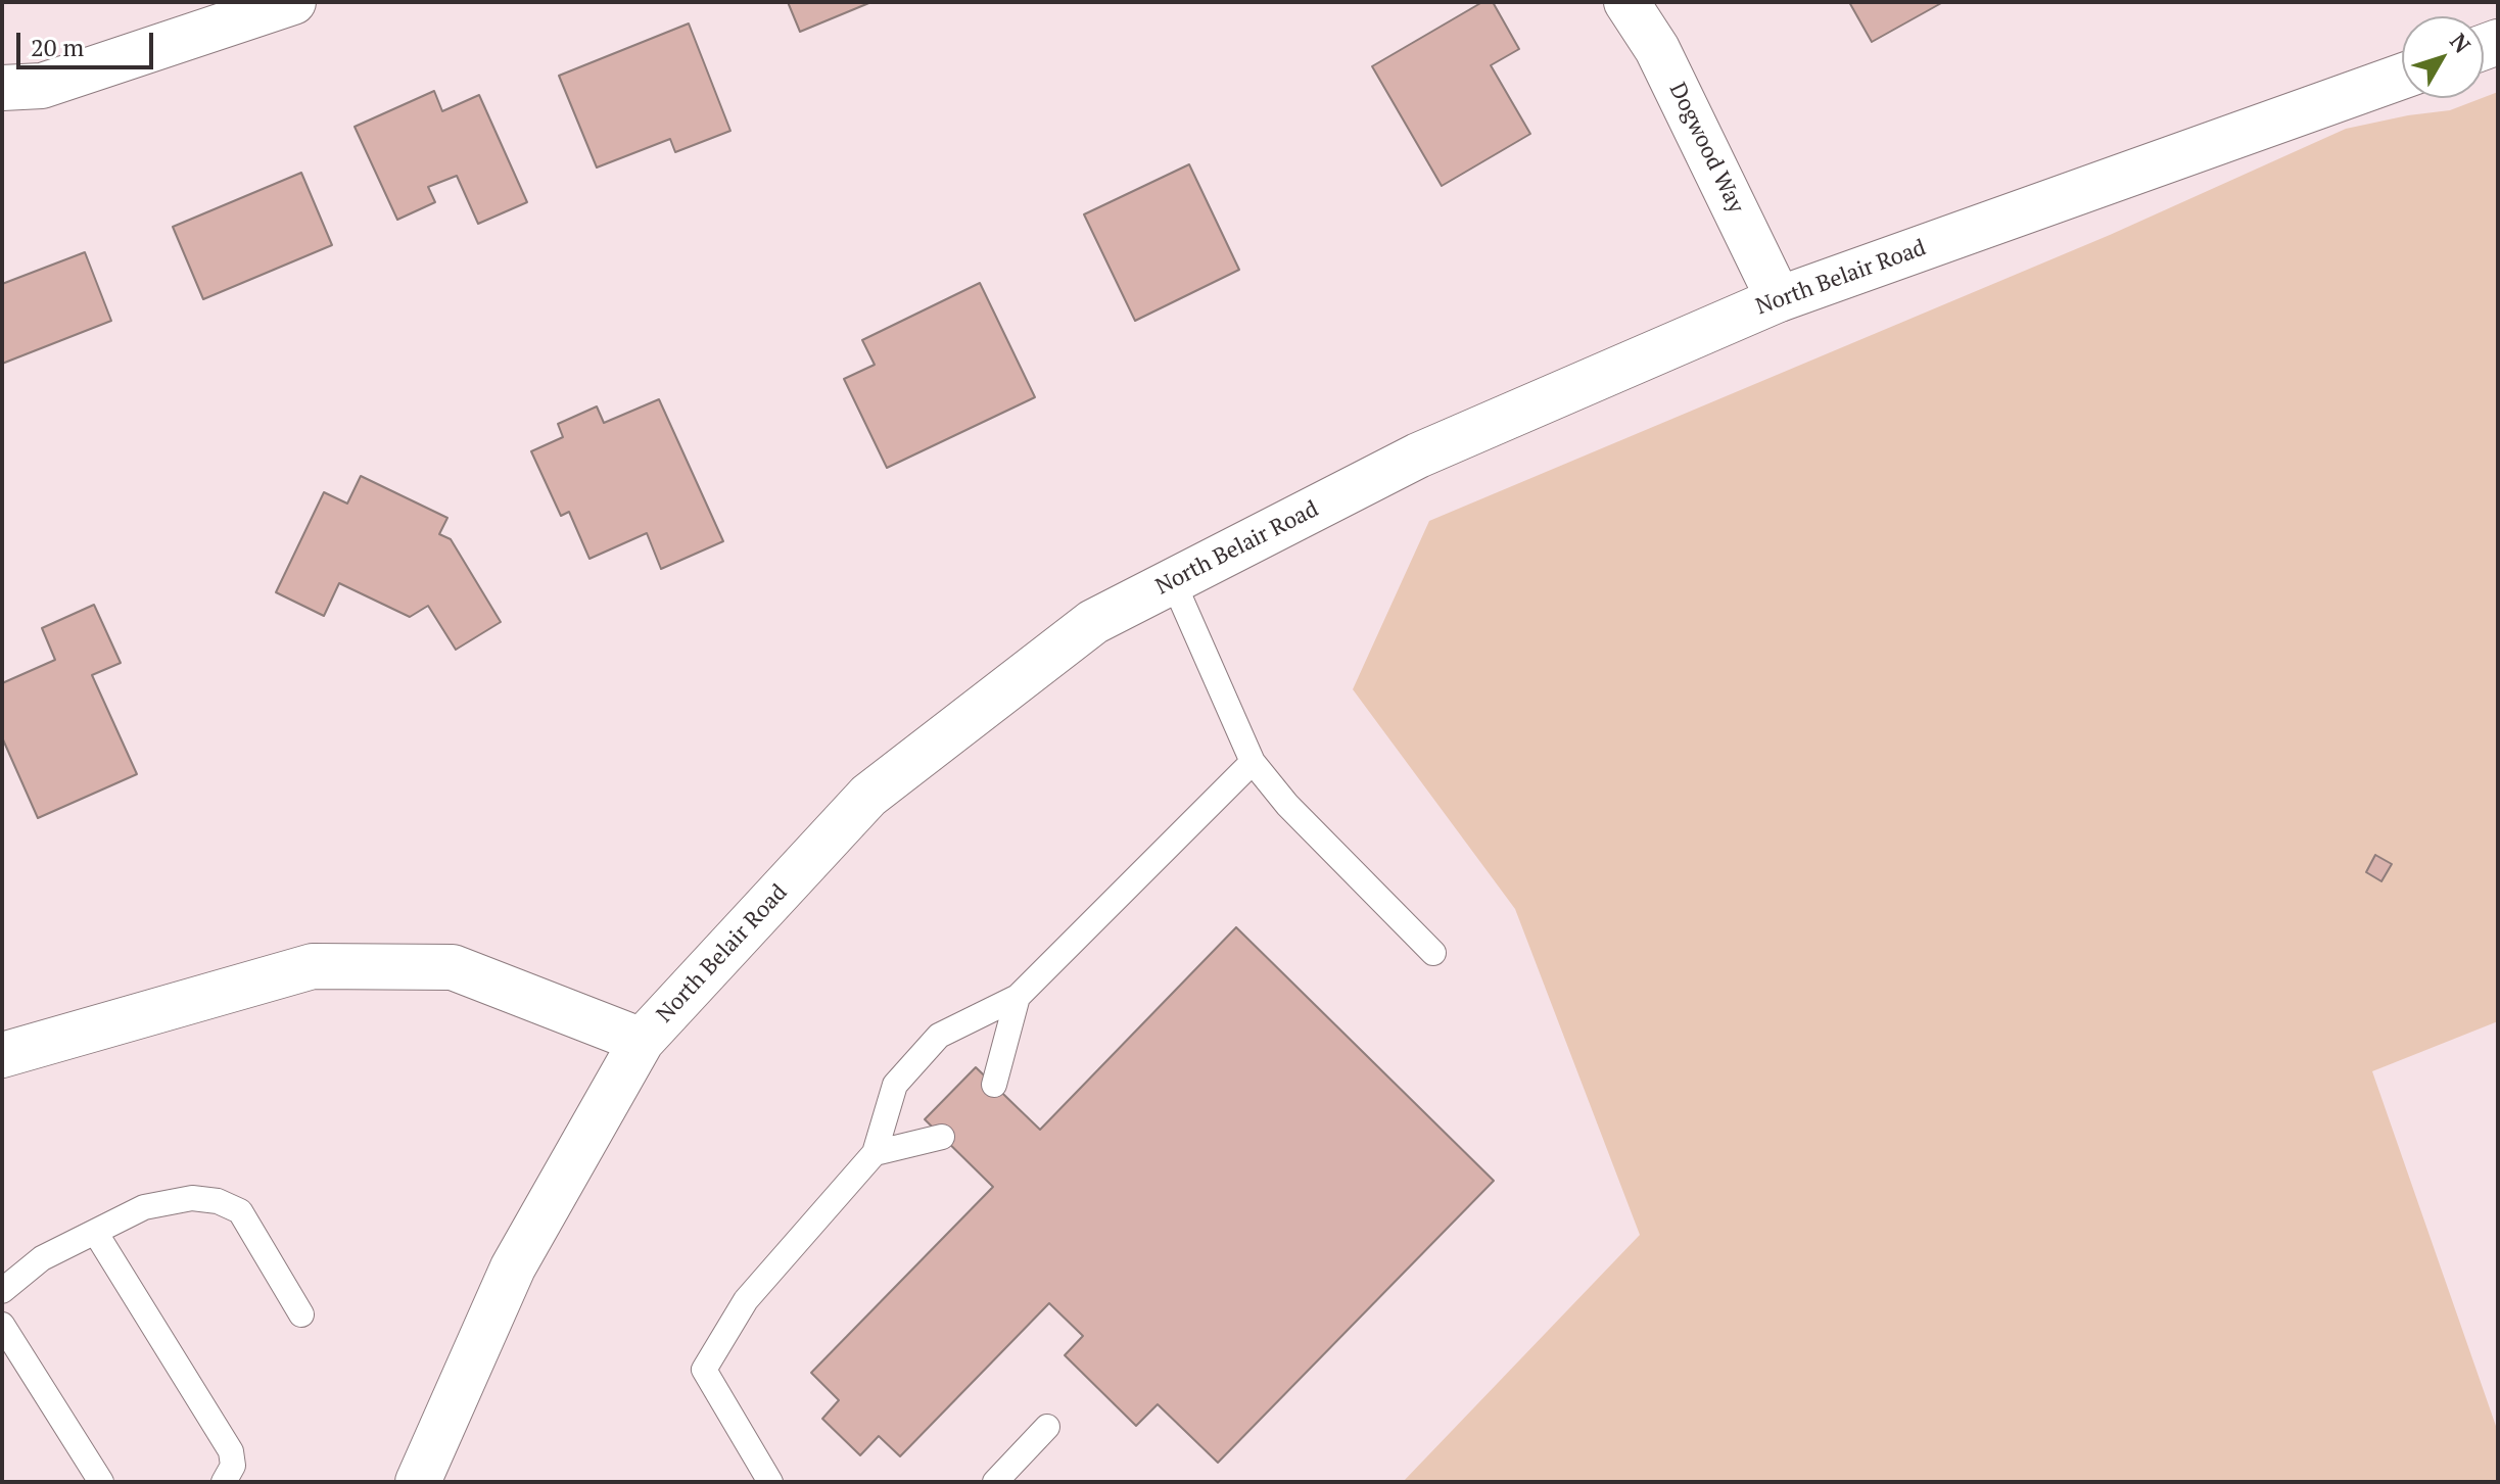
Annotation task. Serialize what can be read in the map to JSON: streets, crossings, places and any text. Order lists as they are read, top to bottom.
{
  "streets": {
    "street": ["Dogwood Way", "North Belair Road"]
  },
  "crossings": [
    ["Dogwood Way", "North Belair Road"]
  ],
  "scale_bar": "20 m",
  "north": "top right"
}
